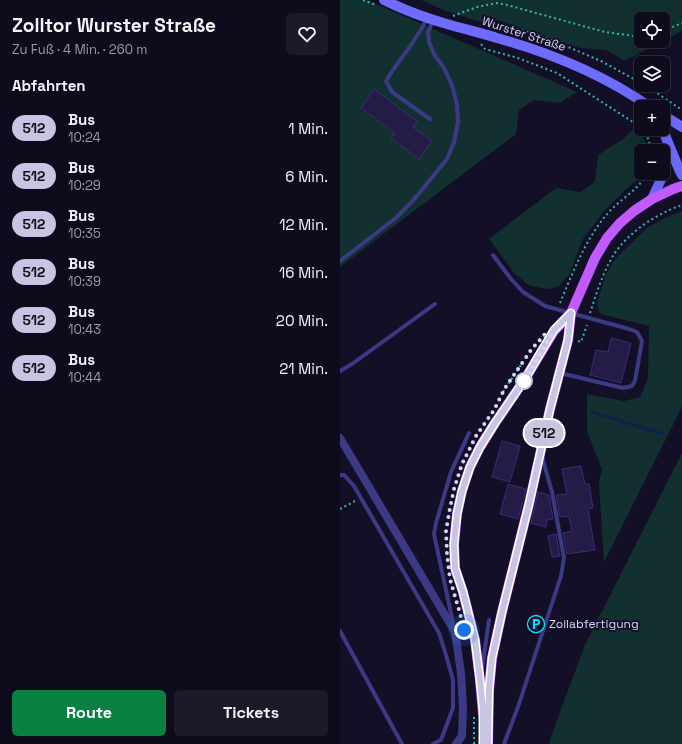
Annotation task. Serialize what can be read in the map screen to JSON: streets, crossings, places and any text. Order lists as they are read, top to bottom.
{
  "streets": {
    "main road": ["Wurster Straße"]
  },
  "places": {
    "parking": ["Zollabfertigung"]
  },
  "lines": ["bus line 512"],
  "page": {
    "heading": [
      ["Zolltor Wurster Straße", "Zu Fuß · 4 Min. · 260 m"],
      "Abfahrten"
    ],
    "on_map": "512",
    "map_buttons": ["+", "−"],
    "list": [
      {
        "mark": "512",
        "name": "Bus",
        "note": "10:24",
        "value": "1 Min."
      },
      {
        "mark": "512",
        "name": "Bus",
        "note": "10:29",
        "value": "6 Min."
      },
      {
        "mark": "512",
        "name": "Bus",
        "note": "10:35",
        "value": "12 Min."
      },
      {
        "mark": "512",
        "name": "Bus",
        "note": "10:39",
        "value": "16 Min."
      },
      {
        "mark": "512",
        "name": "Bus",
        "note": "10:43",
        "value": "20 Min."
      },
      {
        "mark": "512",
        "name": "Bus",
        "note": "10:44",
        "value": "21 Min."
      }
    ],
    "buttons": ["Route", "Tickets"]
  }
}
